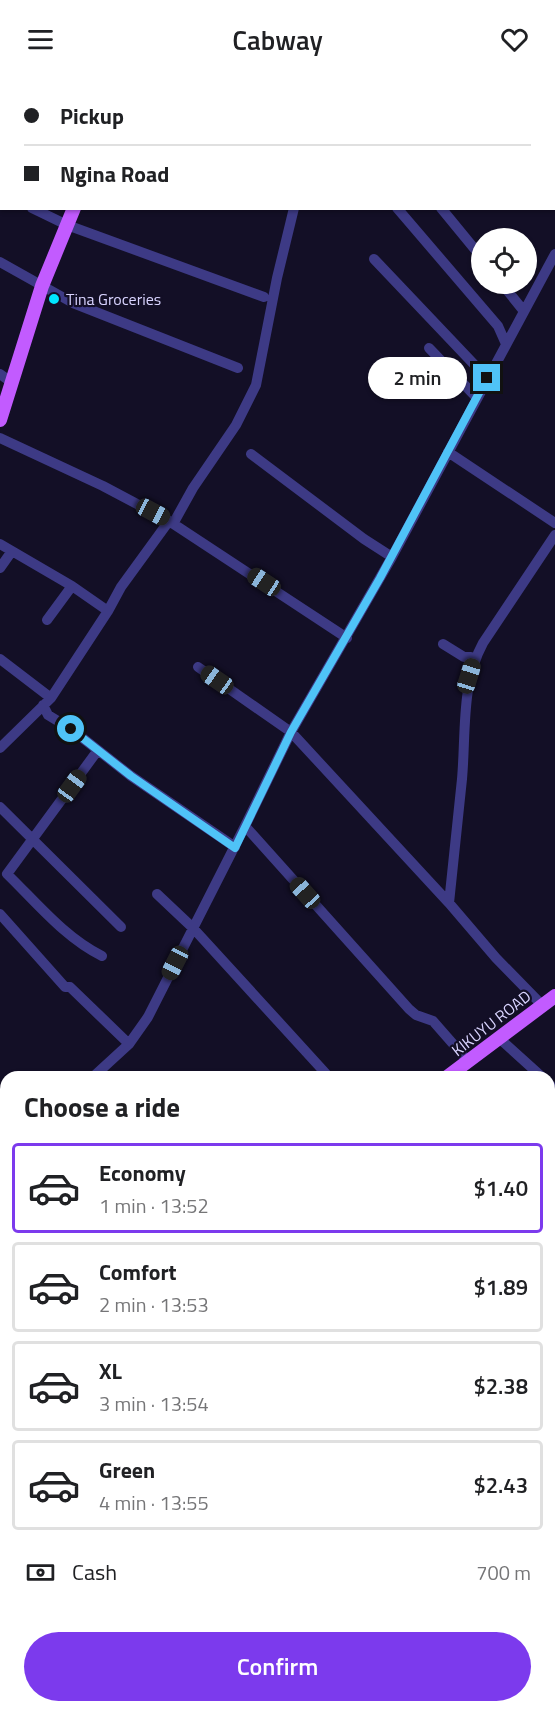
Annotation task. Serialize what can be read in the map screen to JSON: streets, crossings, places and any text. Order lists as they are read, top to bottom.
{
  "streets": {
    "main road": ["KIKUYU ROAD"]
  },
  "places": ["Tina Groceries"],
  "page": {
    "header": "Cabway",
    "banner": ["Pickup", "Ngina Road"],
    "bubble": "2 min",
    "heading": "Choose a ride",
    "list": [
      {
        "name": "Economy",
        "note": "1 min · 13:52",
        "value": "$1.40"
      },
      {
        "name": "Comfort",
        "note": "2 min · 13:53",
        "value": "$1.89"
      },
      {
        "name": "XL",
        "note": "3 min · 13:54",
        "value": "$2.38"
      },
      {
        "name": "Green",
        "note": "4 min · 13:55",
        "value": "$2.43"
      }
    ],
    "pay": ["Cash", "700 m"],
    "buttons": "Confirm"
  }
}
